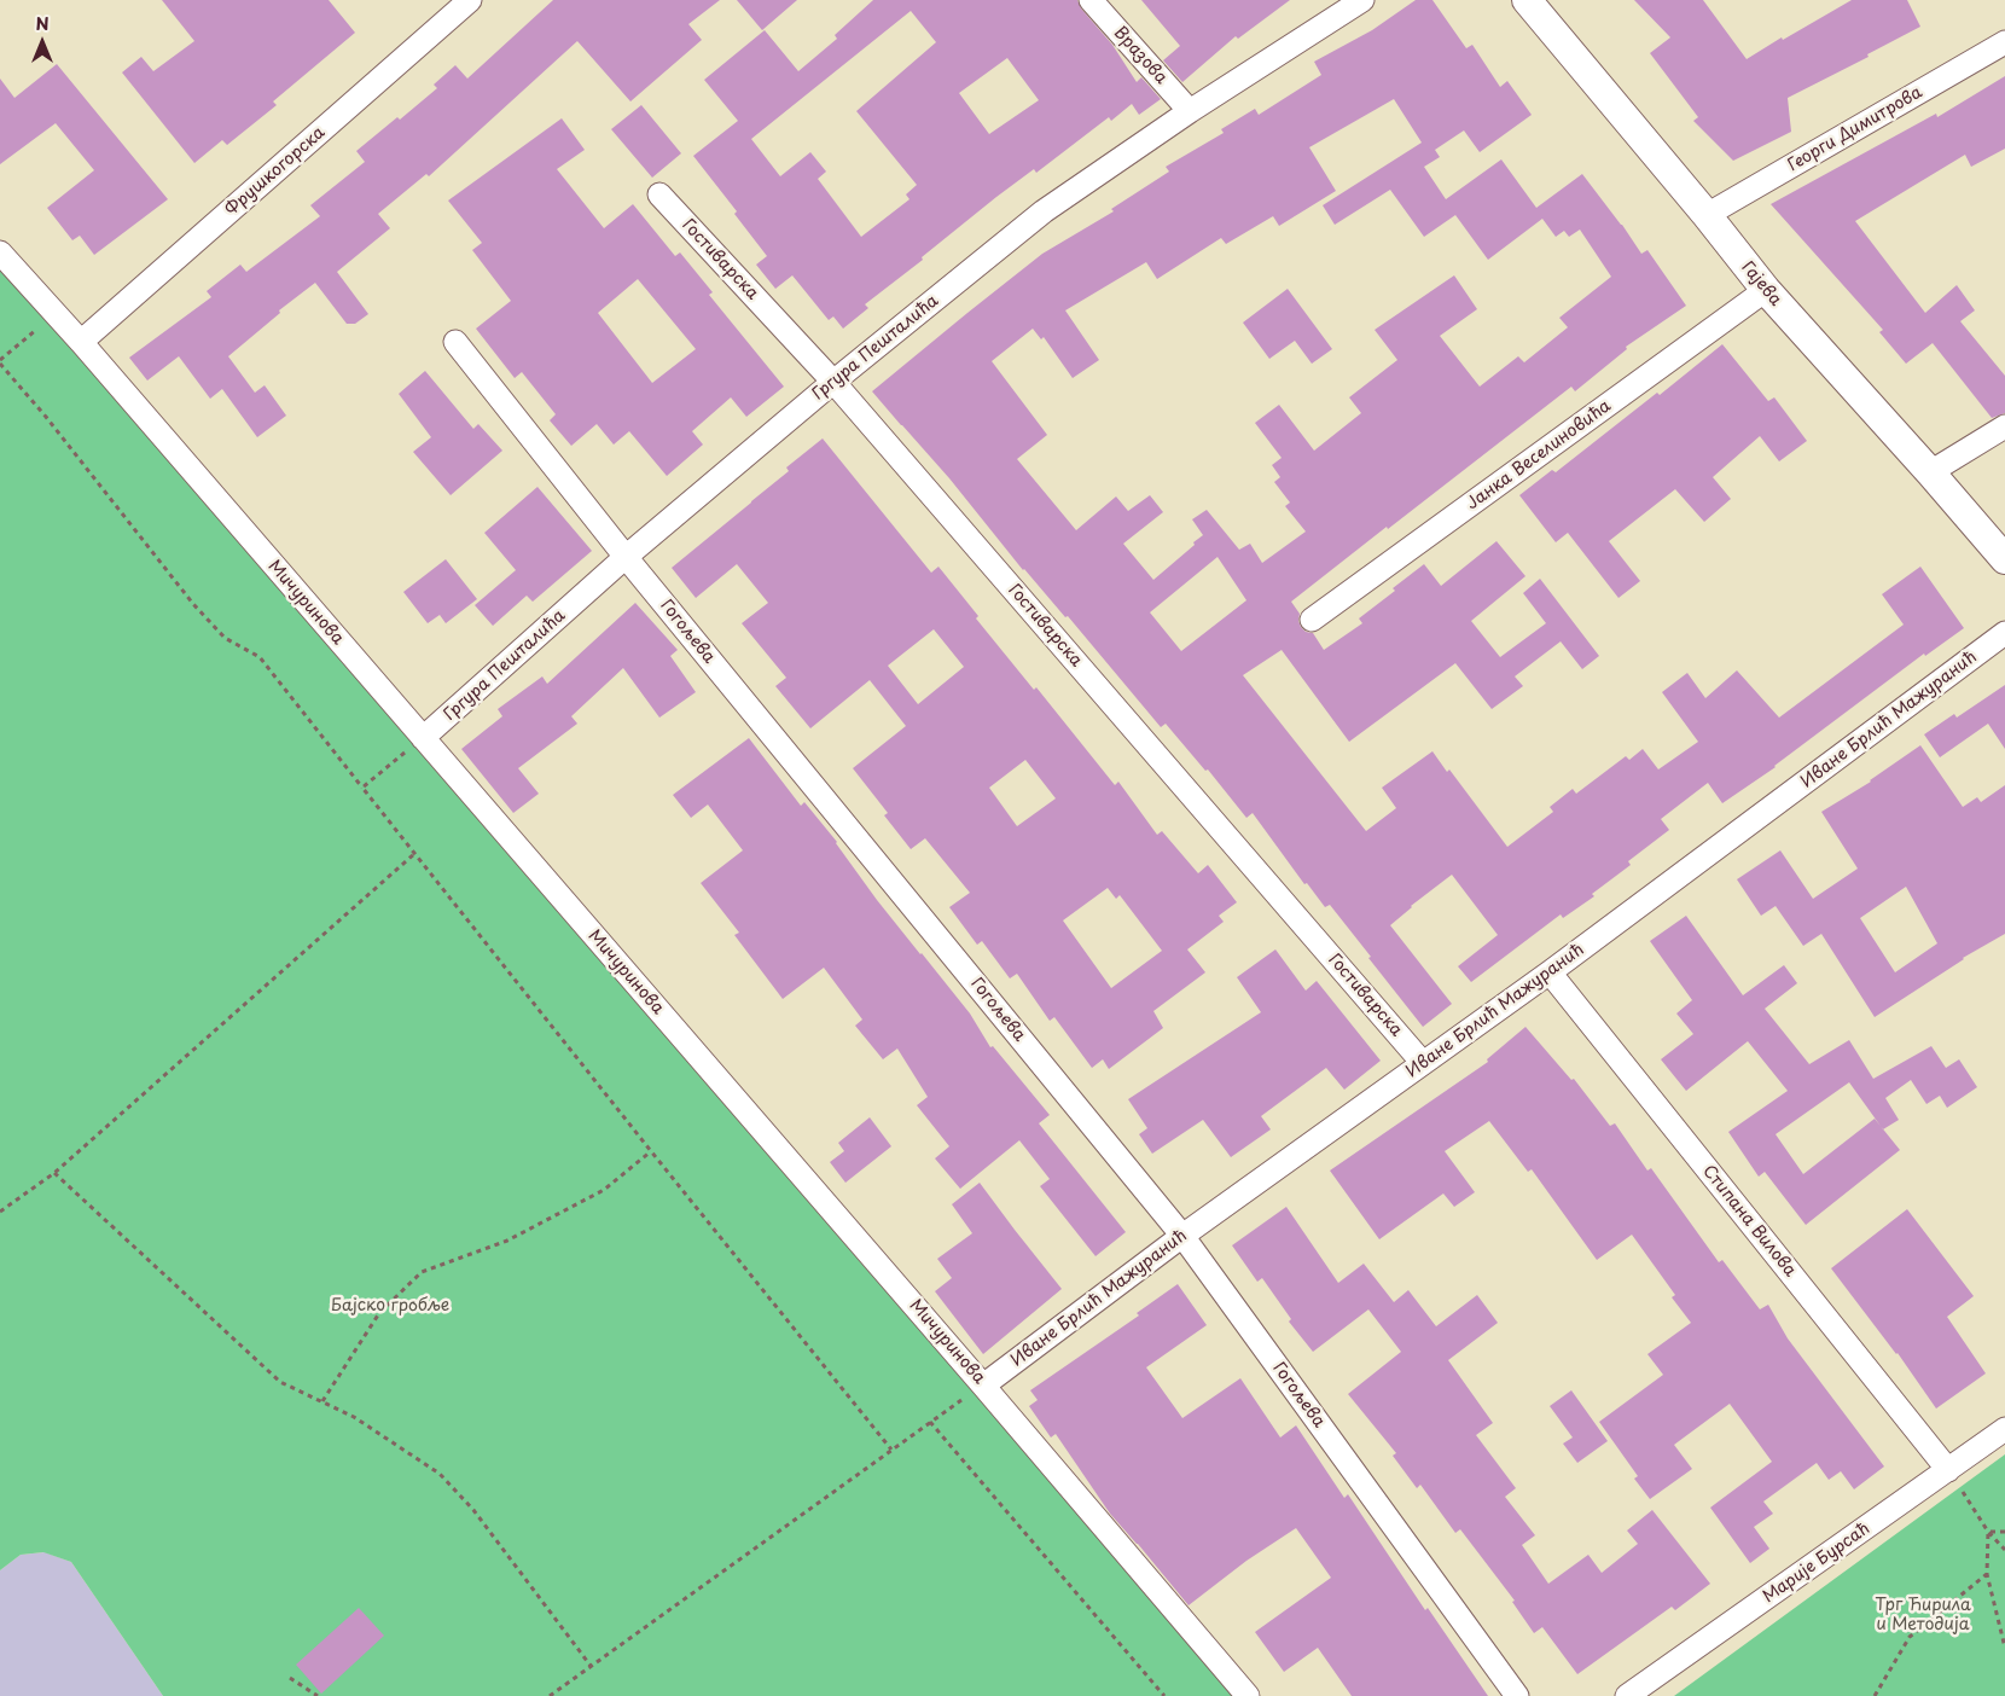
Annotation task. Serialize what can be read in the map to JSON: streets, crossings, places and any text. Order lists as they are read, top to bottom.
{
  "streets": {
    "street": [
      "Вразова",
      "Георги Димитрова",
      "Фрушкогорска",
      "Гостиварска",
      "Гајева",
      "Гргура Пешталића",
      "Јанка Веселиновића",
      "Мичуринова",
      "Гогољева",
      "Иване Брлић Мажуранић",
      "Стипана Вилова",
      "Марије Бурсаћ"
    ]
  },
  "crossings": [
    ["Вразова", "Гргура Пешталића"],
    ["Георги Димитрова", "Гајева"],
    ["Фрушкогорска", "Мичуринова"],
    ["Гостиварска", "Гргура Пешталића"],
    ["Гостиварска", "Иване Брлић Мажуранић"],
    ["Гајева", "Јанка Веселиновића"],
    ["Гргура Пешталића", "Мичуринова"],
    ["Гргура Пешталића", "Гогољева"],
    ["Мичуринова", "Иване Брлић Мажуранић"],
    ["Гогољева", "Иване Брлић Мажуранић"],
    ["Иване Брлић Мажуранић", "Стипана Вилова"],
    ["Стипана Вилова", "Марије Бурсаћ"]
  ],
  "parks": ["Бајско гробље", "Трг Ћирила и Методија"],
  "north": "top"
}
